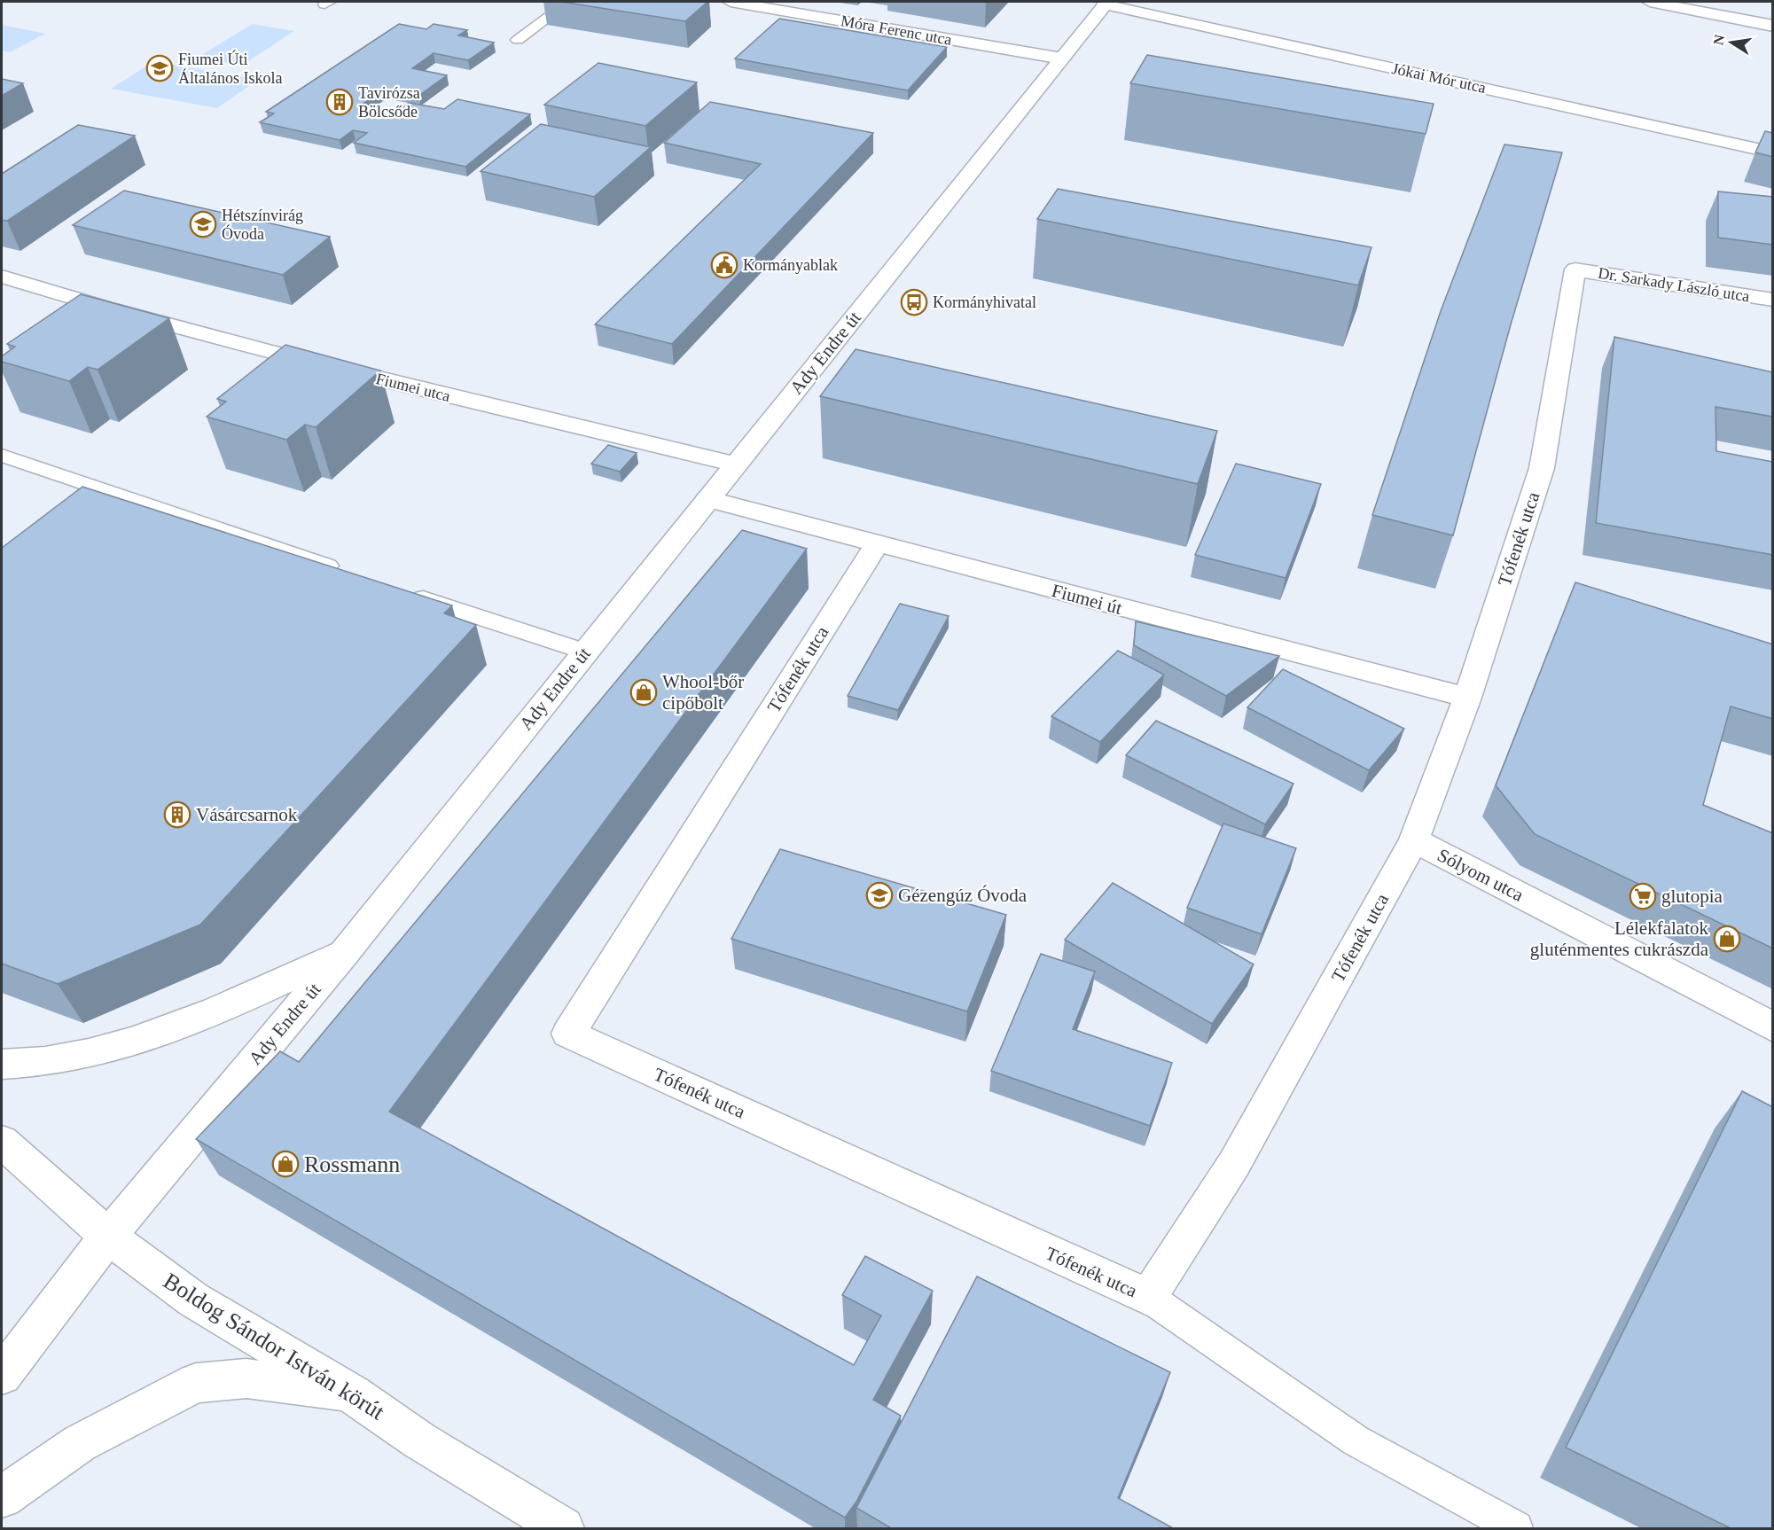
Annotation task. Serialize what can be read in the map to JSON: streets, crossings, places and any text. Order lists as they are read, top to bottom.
{
  "streets": {
    "street": [
      "Móra Ferenc utca",
      "Jókai Mór utca",
      "Dr. Sarkady László utca",
      "Ady Endre út",
      "Fiumei utca",
      "Tófenék utca",
      "Fiumei út",
      "Sólyom utca",
      "Boldog Sándor István körút"
    ]
  },
  "crossings": [
    ["Móra Ferenc utca", "Ady Endre út"],
    ["Jókai Mór utca", "Ady Endre út"],
    ["Dr. Sarkady László utca", "Tófenék utca"],
    ["Ady Endre út", "Fiumei utca"],
    ["Ady Endre út", "Fiumei út"],
    ["Ady Endre út", "Boldog Sándor István körút"],
    ["Tófenék utca", "Fiumei út"],
    ["Tófenék utca", "Sólyom utca"]
  ],
  "places": {
    "school or university": ["Fiumei Úti Általános Iskola", "Hétszínvirág Óvoda", "Gézengúz Óvoda"],
    "building": ["Tavirózsa Bölcsőde", "Vásárcsarnok"],
    "public building": ["Kormányablak"],
    "bus stop": ["Kormányhivatal"],
    "shop": ["Whool-bőr cipőbolt", "Lélekfalatok gluténmentes cukrászda", "Rossmann"],
    "supermarket": ["glutopia"]
  },
  "north": "left"
}
